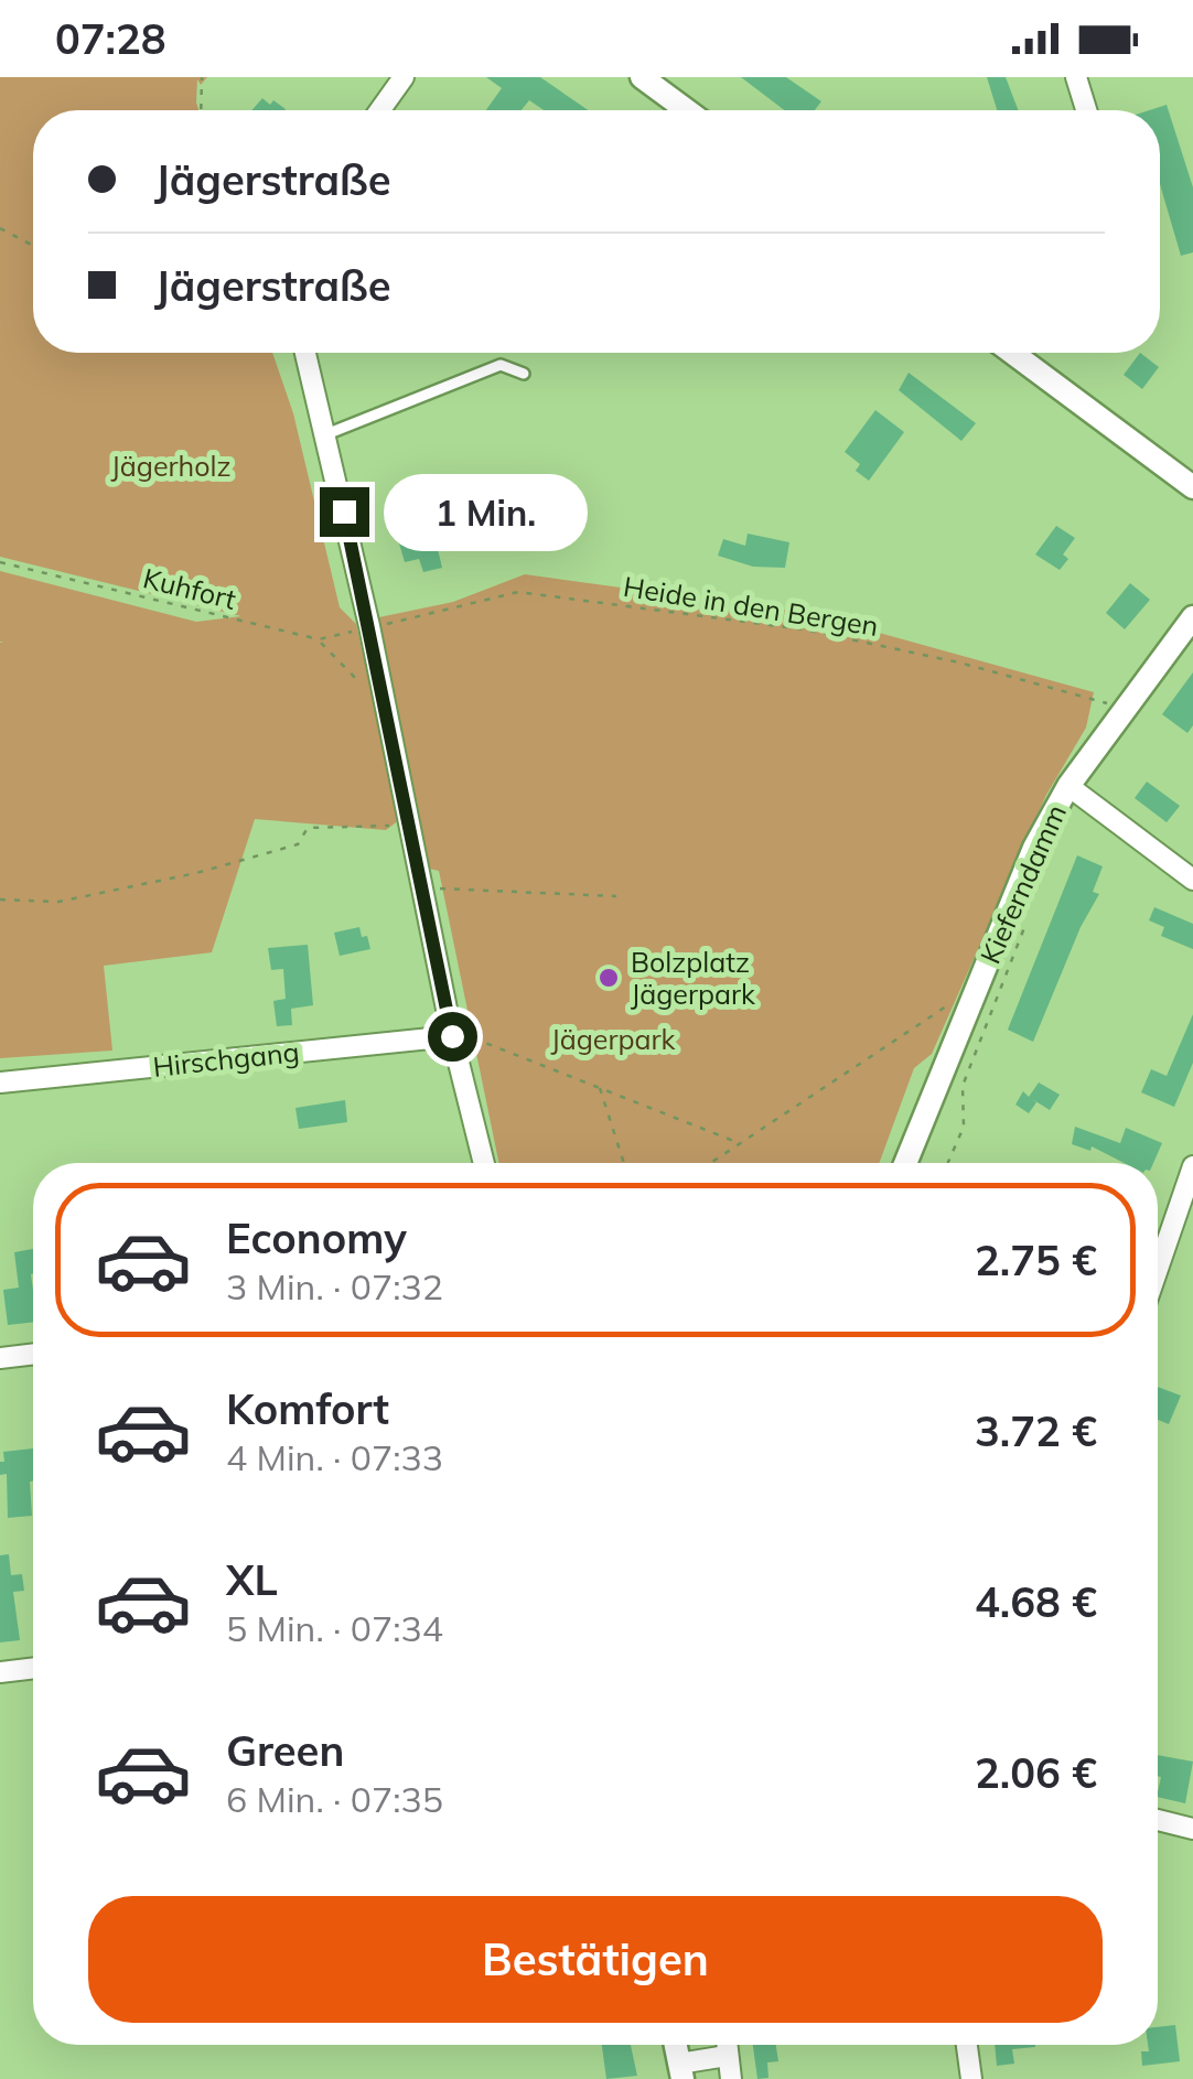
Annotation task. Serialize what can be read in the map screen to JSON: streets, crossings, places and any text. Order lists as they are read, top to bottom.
{
  "streets": {
    "street": ["Kieferndamm", "Hirschgang"],
    "path": ["Kuhfort", "Heide in den Bergen"]
  },
  "crossings": [
    ["Kuhfort", "Heide in den Bergen"],
    ["Heide in den Bergen", "Kieferndamm"]
  ],
  "parks": ["Jägerholz", "Jägerpark"],
  "places": ["Bolzplatz Jägerpark"],
  "page": {
    "status": "07:28",
    "banner": ["Jägerstraße", "Jägerstraße"],
    "bubble": "1 Min.",
    "list": [
      {
        "name": "Economy",
        "note": "3 Min. · 07:32",
        "value": "2.75 €"
      },
      {
        "name": "Komfort",
        "note": "4 Min. · 07:33",
        "value": "3.72 €"
      },
      {
        "name": "XL",
        "note": "5 Min. · 07:34",
        "value": "4.68 €"
      },
      {
        "name": "Green",
        "note": "6 Min. · 07:35",
        "value": "2.06 €"
      }
    ],
    "buttons": "Bestätigen"
  }
}
